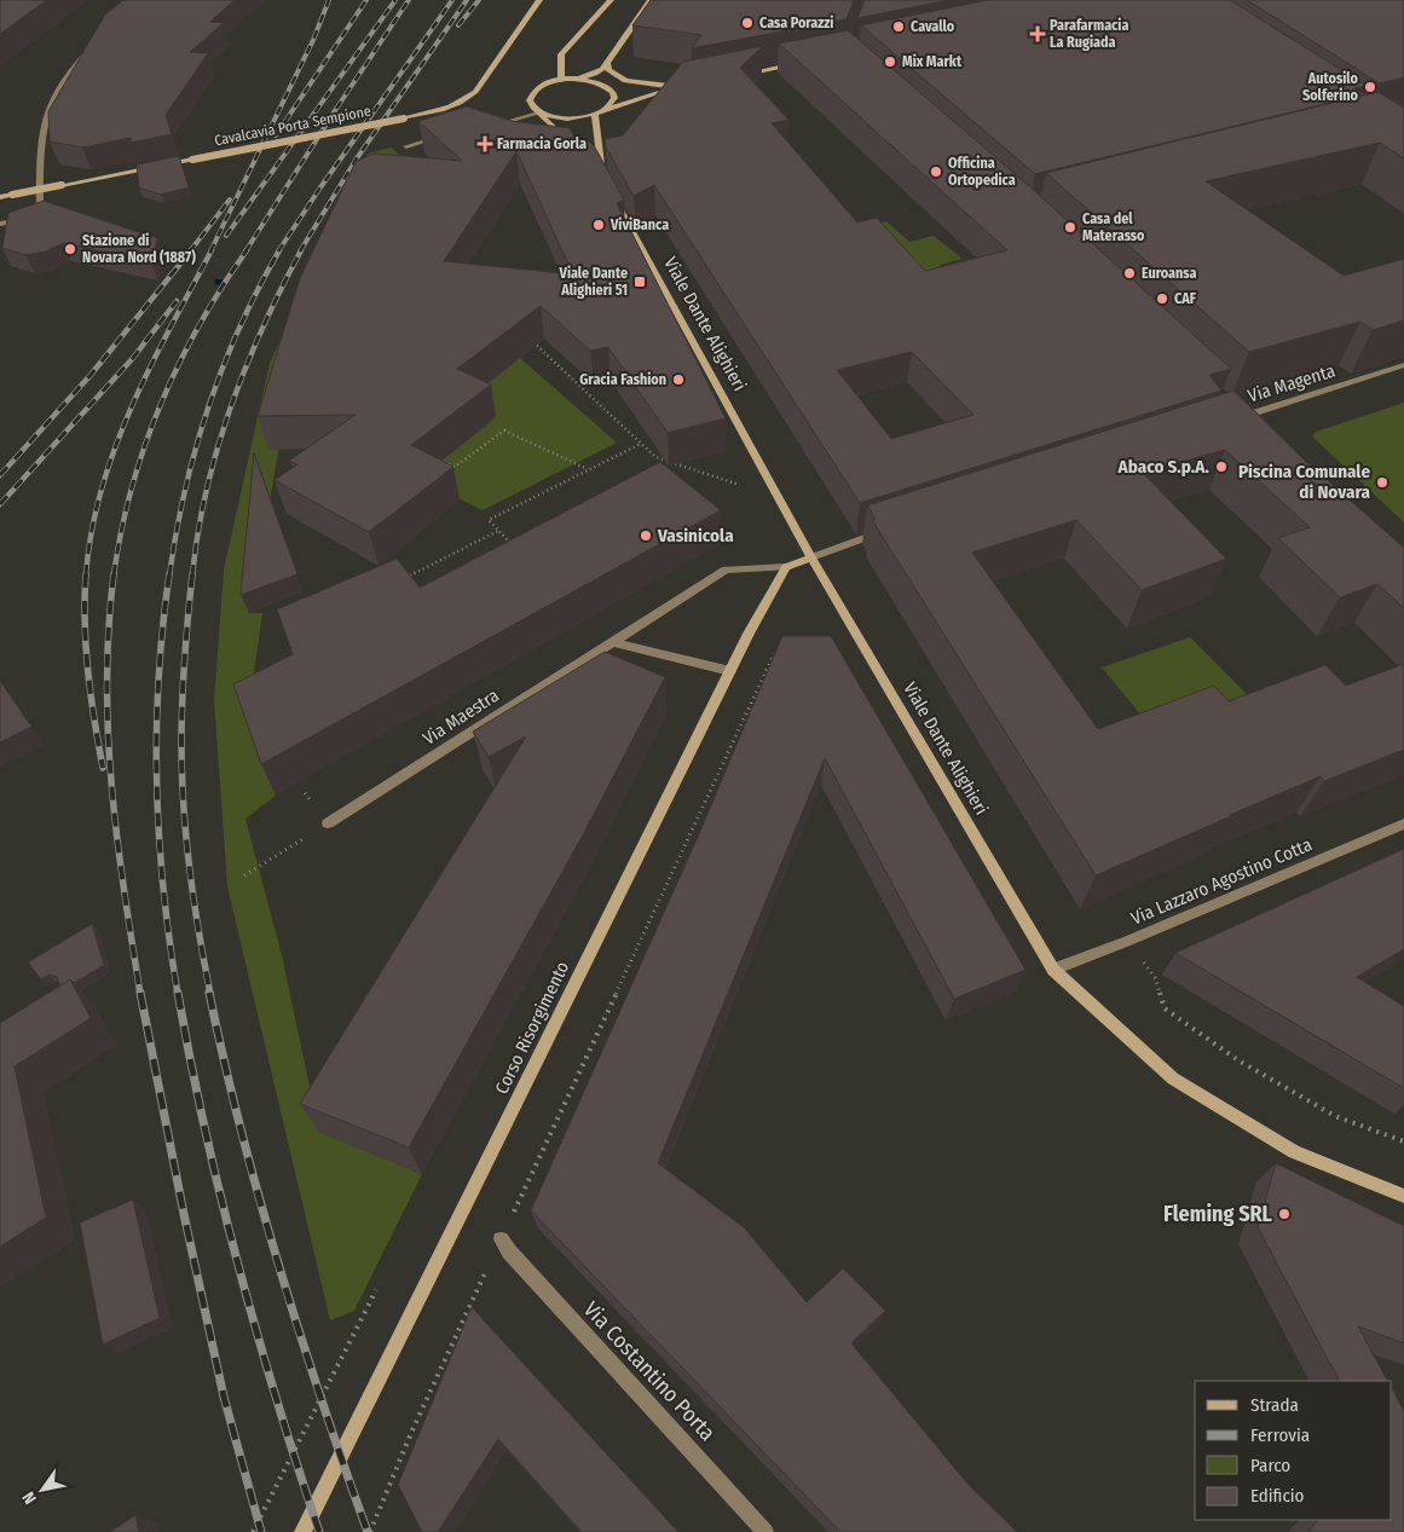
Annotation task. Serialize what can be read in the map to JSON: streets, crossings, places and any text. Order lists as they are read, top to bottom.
{
  "streets": {
    "main road": ["Cavalcavia Porta Sempione", "Viale Dante Alighieri", "Corso Risorgimento"],
    "street": [
      "Via Magenta",
      "Via Maestra",
      "Via Lazzaro Agostino Cotta",
      "Via Costantino Porta"
    ]
  },
  "crossings": [
    ["Viale Dante Alighieri", "Via Lazzaro Agostino Cotta"],
    ["Via Maestra", "Corso Risorgimento"]
  ],
  "places": {
    "other": [
      "Casa Porazzi",
      "Cavallo",
      "Mix Markt",
      "Autosilo Solferino",
      "Officina Ortopedica",
      "ViviBanca",
      "Casa del Materasso",
      "Stazione di Novara Nord (1887)",
      "Euroansa",
      "CAF",
      "Gracia Fashion",
      "Abaco S.p.A.",
      "Piscina Comunale di Novara",
      "Vasinicola",
      "Fleming SRL"
    ],
    "health": ["Parafarmacia La Rugiada", "Farmacia Gorla"],
    "transit": ["Viale Dante Alighieri 51"]
  },
  "legend": [
    "Strada",
    "Ferrovia",
    "Parco",
    "Edificio"
  ],
  "north": "bottom left"
}
